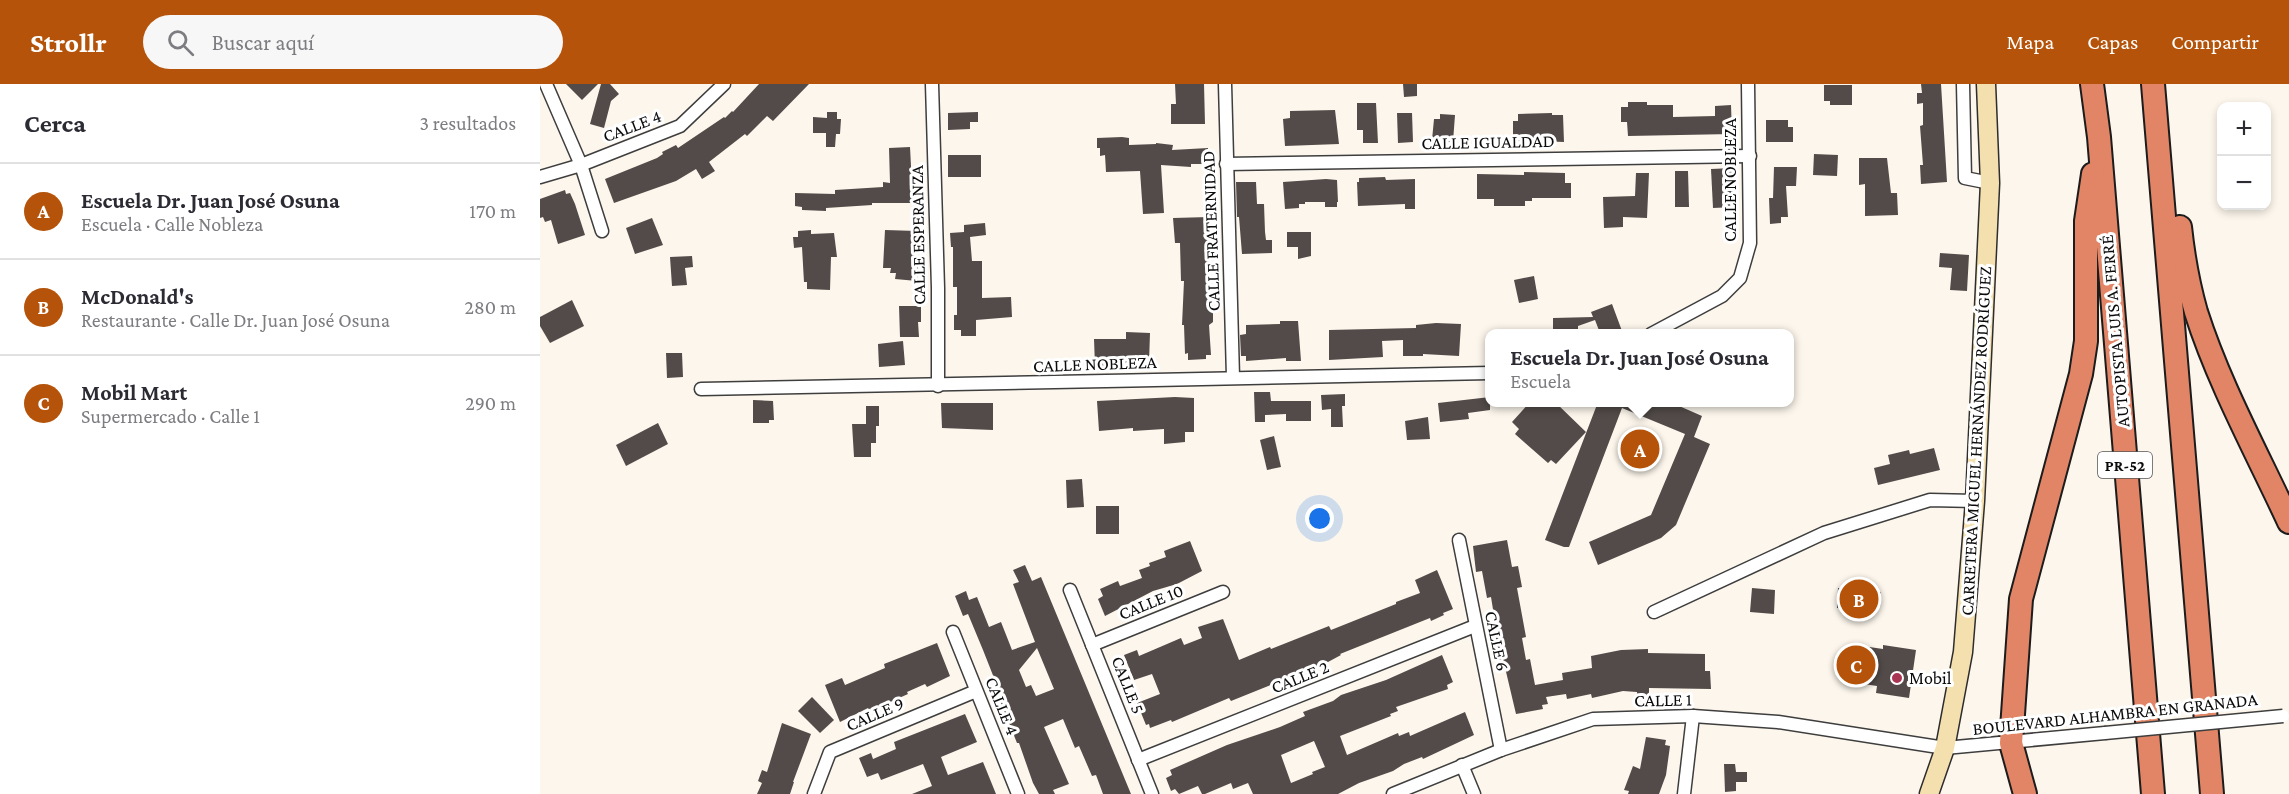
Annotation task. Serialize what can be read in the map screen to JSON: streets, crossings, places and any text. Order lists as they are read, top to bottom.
{
  "streets": {
    "highway": ["AUTOPISTA LUIS A. FERRÉ", "PR-52"],
    "street": [
      "CALLE 4",
      "CALLE IGUALDAD",
      "CALLE NOBLEZA",
      "CALLE FRATERNIDAD",
      "CALLE ESPERANZA",
      "CARRETERA MIGUEL HERNÁNDEZ RODRÍGUEZ",
      "CALLE 10",
      "CALLE 6",
      "CALLE 2",
      "CALLE 5",
      "CALLE 1",
      "CALLE 9",
      "BOULEVARD ALHAMBRA EN GRANADA"
    ]
  },
  "crossings": [
    ["CALLE 4", "CALLE 9"],
    ["CALLE IGUALDAD", "CALLE NOBLEZA"],
    ["CALLE IGUALDAD", "CALLE FRATERNIDAD"],
    ["CALLE NOBLEZA", "CALLE FRATERNIDAD"],
    ["CALLE NOBLEZA", "CALLE ESPERANZA"],
    ["CARRETERA MIGUEL HERNÁNDEZ RODRÍGUEZ", "CALLE 1"],
    ["CARRETERA MIGUEL HERNÁNDEZ RODRÍGUEZ", "BOULEVARD ALHAMBRA EN GRANADA"],
    ["CALLE 10", "CALLE 5"],
    ["CALLE 6", "CALLE 2"],
    ["CALLE 6", "CALLE 1"],
    ["CALLE 2", "CALLE 5"],
    ["CALLE 1", "BOULEVARD ALHAMBRA EN GRANADA"]
  ],
  "places": ["Mobil"],
  "page": {
    "header": "Strollr",
    "search": "Buscar aquí",
    "nav": ["Mapa", "Capas", "Compartir"],
    "heading": ["Cerca", "3 resultados"],
    "map_buttons": ["+", "−"],
    "list": [
      {
        "mark": "A",
        "name": "Escuela Dr. Juan José Osuna",
        "note": "Escuela · Calle Nobleza",
        "value": "170 m"
      },
      {
        "mark": "B",
        "name": "McDonald's",
        "note": "Restaurante · Calle Dr. Juan José Osuna",
        "value": "280 m"
      },
      {
        "mark": "C",
        "name": "Mobil Mart",
        "note": "Supermercado · Calle 1",
        "value": "290 m"
      }
    ],
    "popup": ["Escuela Dr. Juan José Osuna", "Escuela"],
    "pins": ["A", "B", "C"]
  }
}
